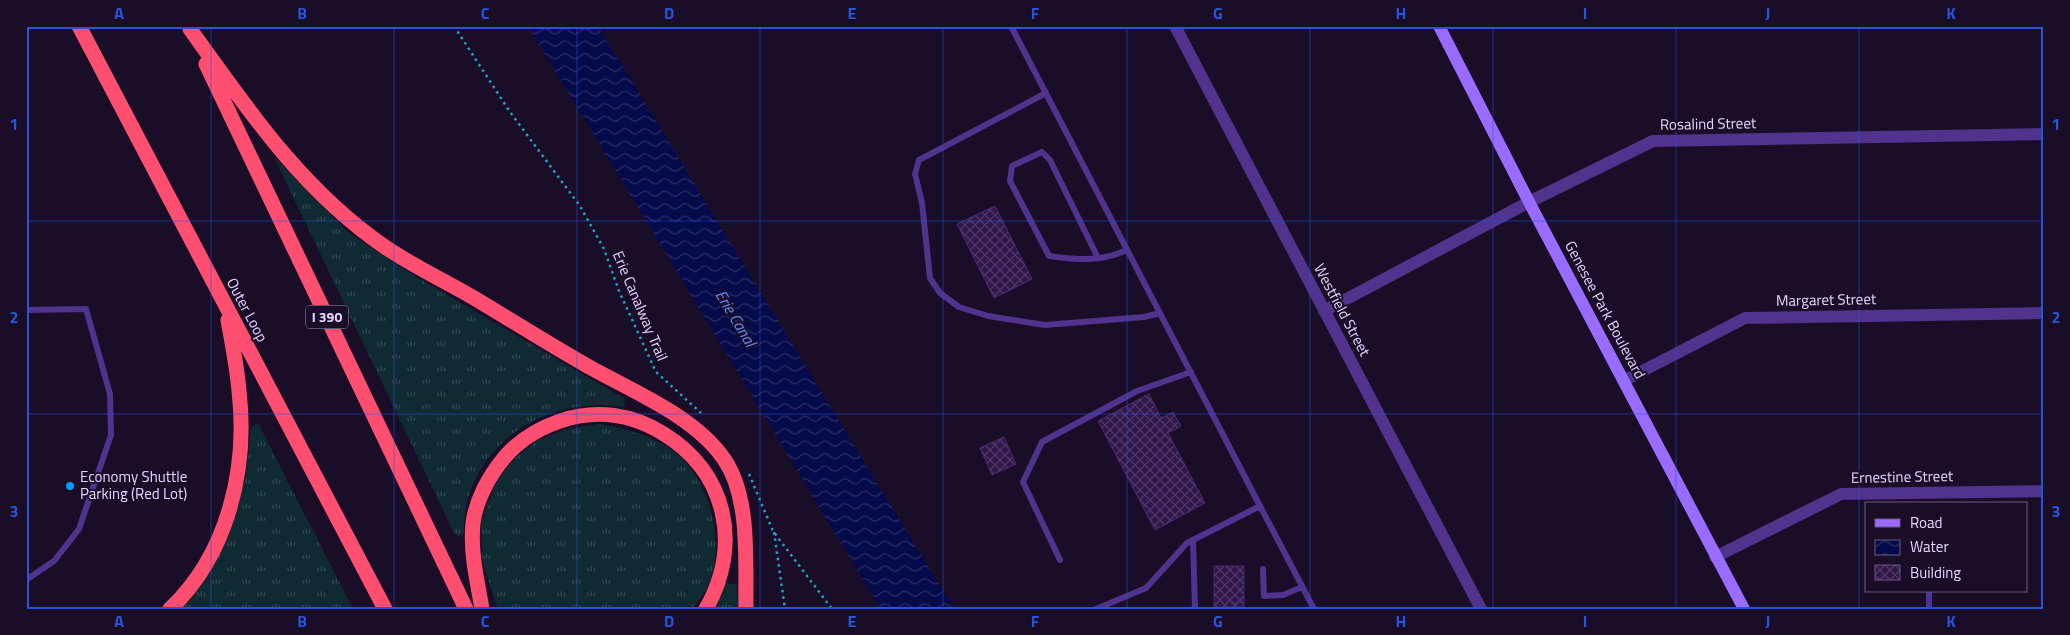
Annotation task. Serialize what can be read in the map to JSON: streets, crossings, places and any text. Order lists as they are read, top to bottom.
{
  "streets": {
    "highway": ["Outer Loop", "I 390"],
    "street": [
      "Rosalind Street",
      "Margaret Street",
      "Westfield Street",
      "Genesee Park Boulevard",
      "Ernestine Street"
    ],
    "path": ["Erie Canalway Trail"]
  },
  "crossings": [
    ["Rosalind Street", "Westfield Street"],
    ["Rosalind Street", "Genesee Park Boulevard"],
    ["Margaret Street", "Genesee Park Boulevard"],
    ["Genesee Park Boulevard", "Ernestine Street"]
  ],
  "water": ["Erie Canal"],
  "places": ["Economy Shuttle Parking (Red Lot)"],
  "legend": ["Road", "Water", "Building"],
  "grid": {
    "columns": [
      "A",
      "B",
      "C",
      "D",
      "E",
      "F",
      "G",
      "H",
      "I",
      "J",
      "K"
    ],
    "rows": ["1", "2", "3"]
  }
}
